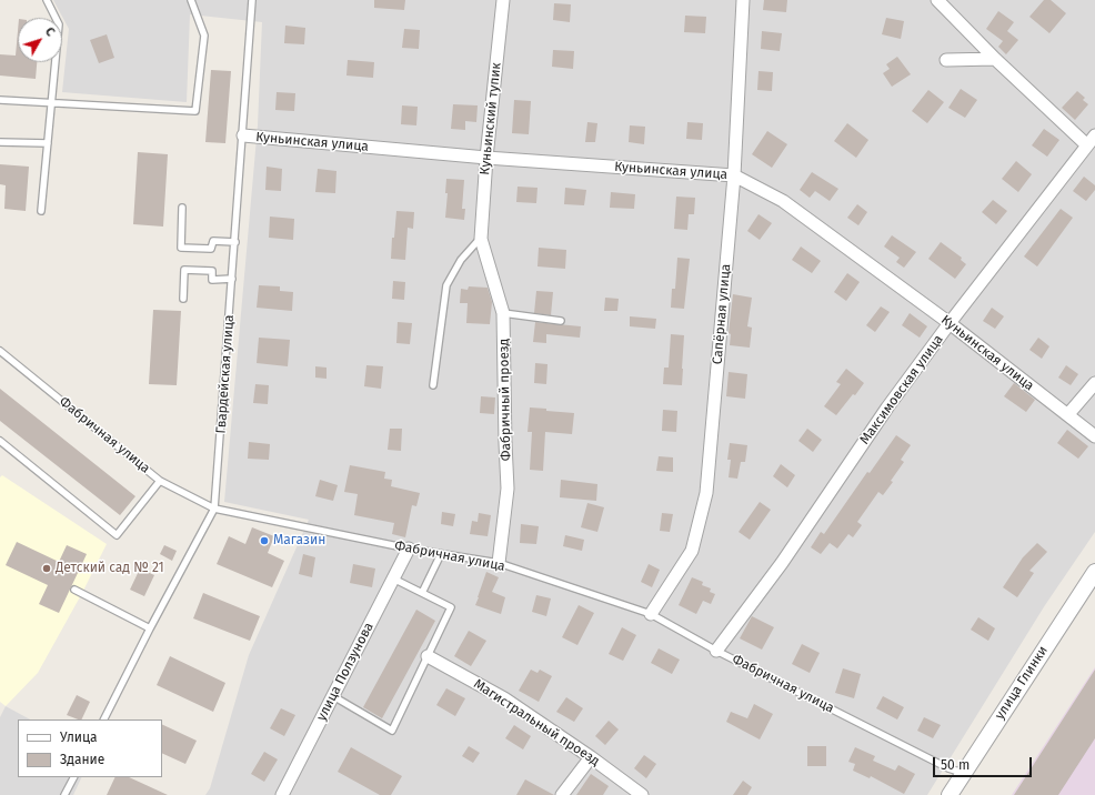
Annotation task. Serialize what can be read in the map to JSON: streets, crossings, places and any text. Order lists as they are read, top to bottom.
{
  "streets": {
    "street": [
      "Куньинский тупик",
      "Куньинская улица",
      "Сапёрная улица",
      "Максимовская улица",
      "Фабричный проезд",
      "улица Ползунова",
      "улица Глинки",
      "Магистральный проезд"
    ],
    "lane": ["Гвардейская улица", "Фабричная улица"]
  },
  "crossings": [
    ["Куньинский тупик", "Куньинская улица"],
    ["Куньинский тупик", "Фабричный проезд"],
    ["Куньинская улица", "Сапёрная улица"],
    ["Куньинская улица", "Гвардейская улица"],
    ["Куньинская улица", "Максимовская улица"],
    ["Сапёрная улица", "Фабричная улица"],
    ["Гвардейская улица", "Фабричная улица"],
    ["Максимовская улица", "Фабричная улица"],
    ["Фабричный проезд", "Фабричная улица"],
    ["Фабричная улица", "улица Ползунова"],
    ["Фабричная улица", "улица Глинки"]
  ],
  "places": ["Магазин", "Детский сад № 21"],
  "legend": ["Улица", "Здание"],
  "scale_bar": "50 m",
  "north": "top right"
}
